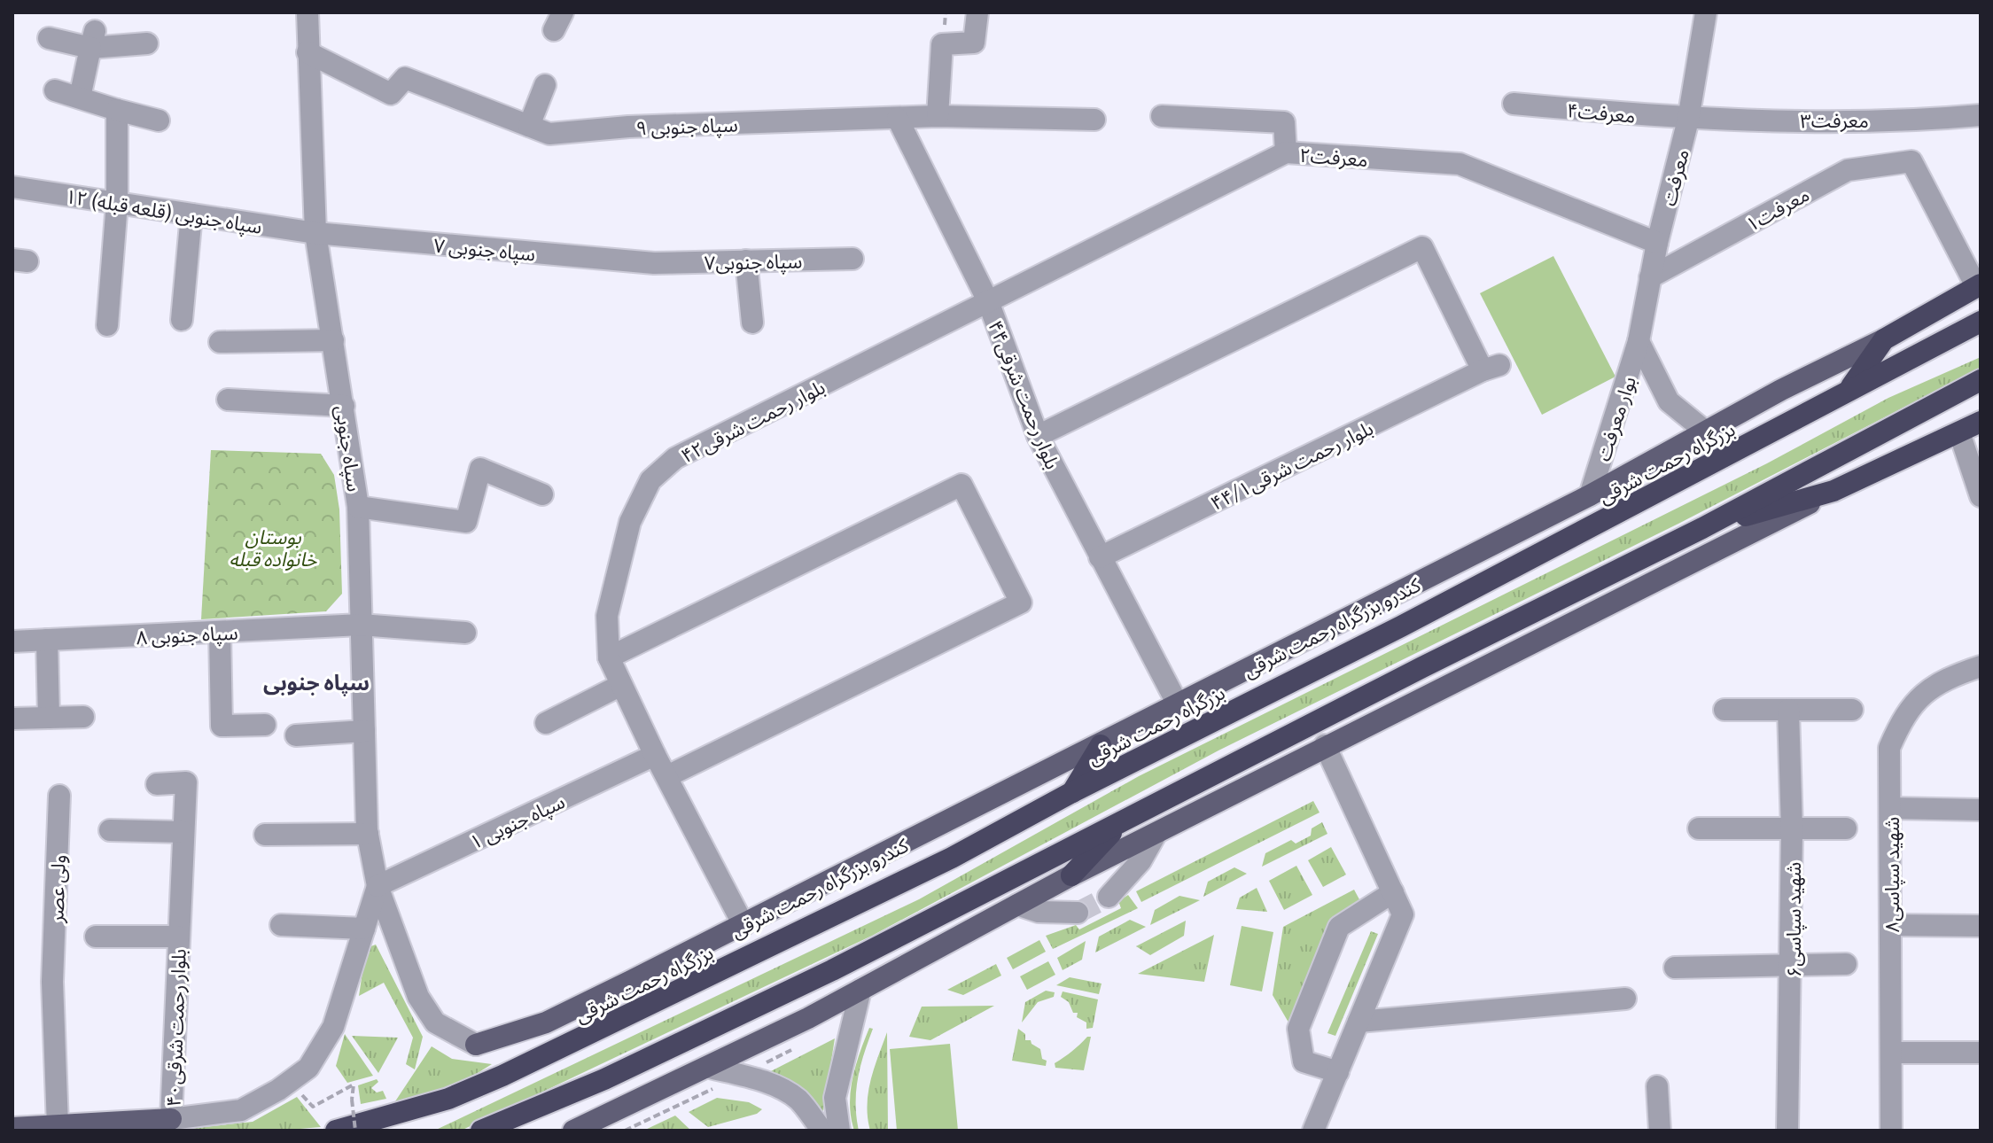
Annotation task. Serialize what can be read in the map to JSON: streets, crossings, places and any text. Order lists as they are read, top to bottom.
{
  "streets": {
    "highway": ["بزرگراه رحمت شرقی"],
    "main road": ["کندرو بزرگراه رحمت شرقی"],
    "street": [
      "معرفت۴",
      "معرفت۳",
      "۹ سپاه جنوبی",
      "معرفت۲",
      "معرفت",
      "معرفت۱",
      "۱۲ سپاه جنوبی (قلعه قبله)",
      "۷ سپاه جنوبی",
      "سپاه جنوبی۷",
      "۴۴بلوار رحمت شرقی",
      "بوار معرفت",
      "بلوار رحمت شرقی۴۲",
      "سپاه جنوبی",
      "بلوار رحمت شرقی۴۴/۱",
      "۸ سپاه جنوبی",
      "۱ سپاه جنوبی",
      "شهید سپاسی۸",
      "ولی عصر",
      "شهید سپاسی۶",
      "بلوار رحمت شرقی۴۰"
    ]
  },
  "crossings": [
    ["معرفت۴", "معرفت۳"],
    ["معرفت۴", "معرفت"],
    ["معرفت۳", "معرفت"],
    ["۹ سپاه جنوبی", "۴۴بلوار رحمت شرقی"],
    ["۹ سپاه جنوبی", "سپاه جنوبی"],
    ["معرفت۲", "معرفت"],
    ["معرفت۲", "۴۴بلوار رحمت شرقی"],
    ["معرفت۲", "بلوار رحمت شرقی۴۲"],
    ["معرفت", "معرفت۱"],
    ["معرفت", "بوار معرفت"],
    ["۱۲ سپاه جنوبی (قلعه قبله)", "۷ سپاه جنوبی"],
    ["۱۲ سپاه جنوبی (قلعه قبله)", "سپاه جنوبی"],
    ["۷ سپاه جنوبی", "سپاه جنوبی۷"],
    ["۷ سپاه جنوبی", "سپاه جنوبی"],
    ["۴۴بلوار رحمت شرقی", "بلوار رحمت شرقی۴۲"],
    ["۴۴بلوار رحمت شرقی", "بلوار رحمت شرقی۴۴/۱"],
    ["۴۴بلوار رحمت شرقی", "کندرو بزرگراه رحمت شرقی"],
    ["بوار معرفت", "کندرو بزرگراه رحمت شرقی"],
    ["بلوار رحمت شرقی۴۲", "کندرو بزرگراه رحمت شرقی"],
    ["بلوار رحمت شرقی۴۲", "۱ سپاه جنوبی"],
    ["سپاه جنوبی", "کندرو بزرگراه رحمت شرقی"],
    ["سپاه جنوبی", "۸ سپاه جنوبی"],
    ["سپاه جنوبی", "۱ سپاه جنوبی"],
    ["سپاه جنوبی", "بلوار رحمت شرقی۴۰"]
  ],
  "districts": ["سپاه جنوبی"],
  "parks": ["بوستان خانواده قبله"]
}
